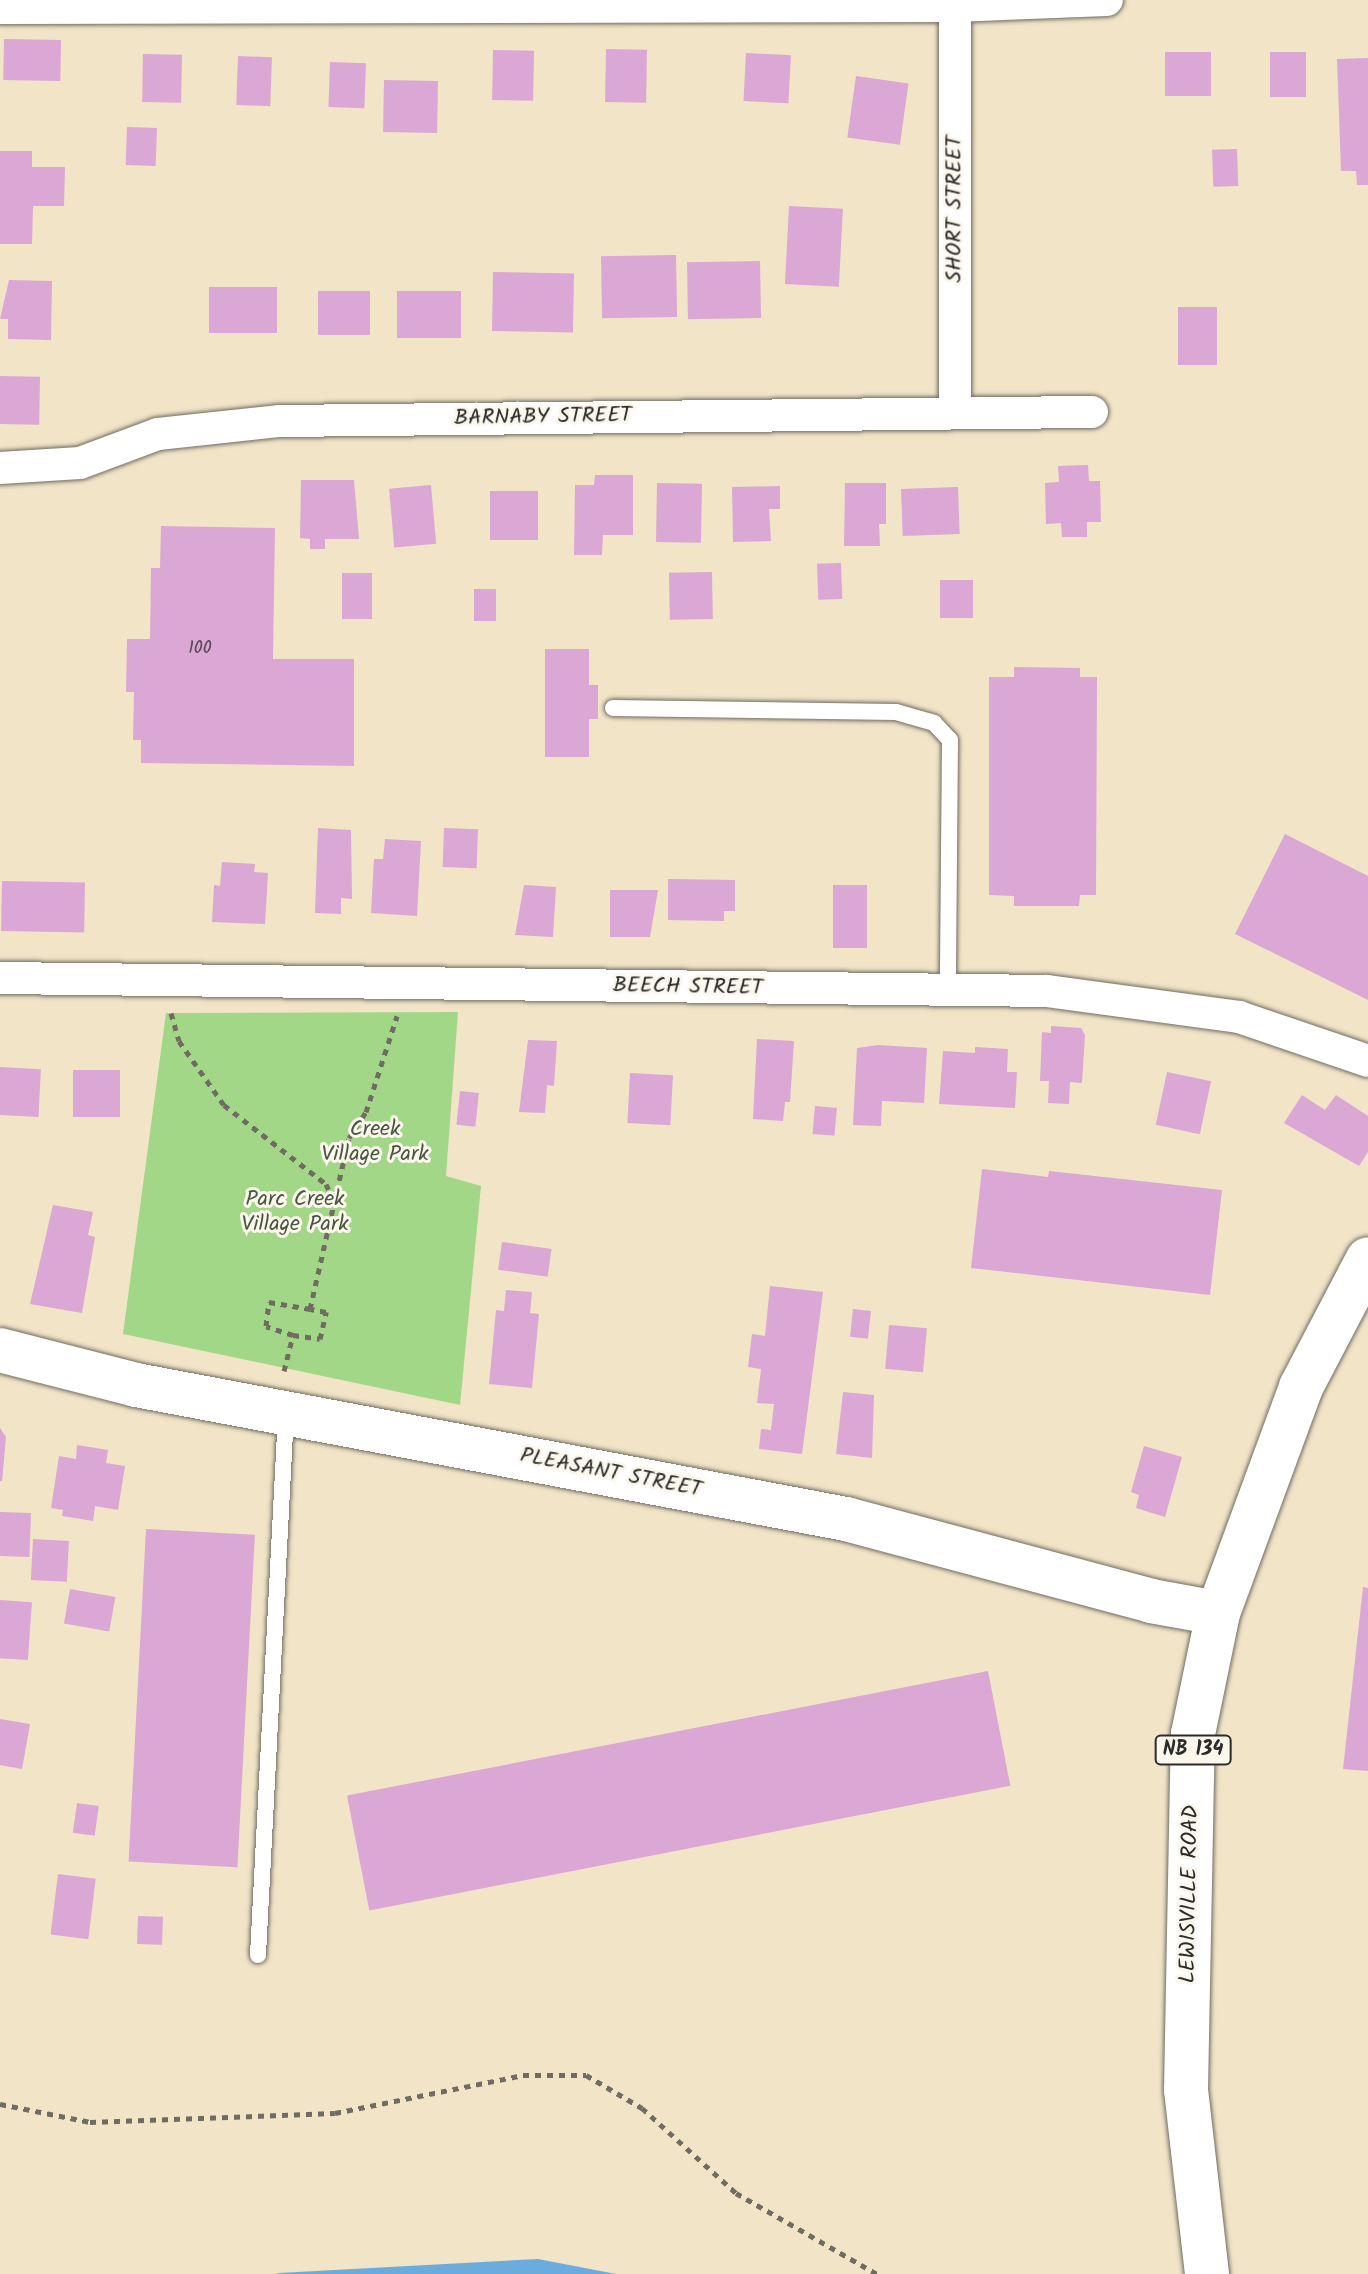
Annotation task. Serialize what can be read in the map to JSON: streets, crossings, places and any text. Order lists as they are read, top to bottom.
{
  "streets": {
    "street": [
      "SHORT STREET",
      "BARNABY STREET",
      "BEECH STREET",
      "PLEASANT STREET",
      "NB 134",
      "LEWISVILLE ROAD"
    ]
  },
  "crossings": [
    ["SHORT STREET", "BARNABY STREET"],
    ["PLEASANT STREET", "LEWISVILLE ROAD"]
  ],
  "parks": ["Creek Village Park", "Parc Creek Village Park"],
  "house_numbers": ["100"]
}
